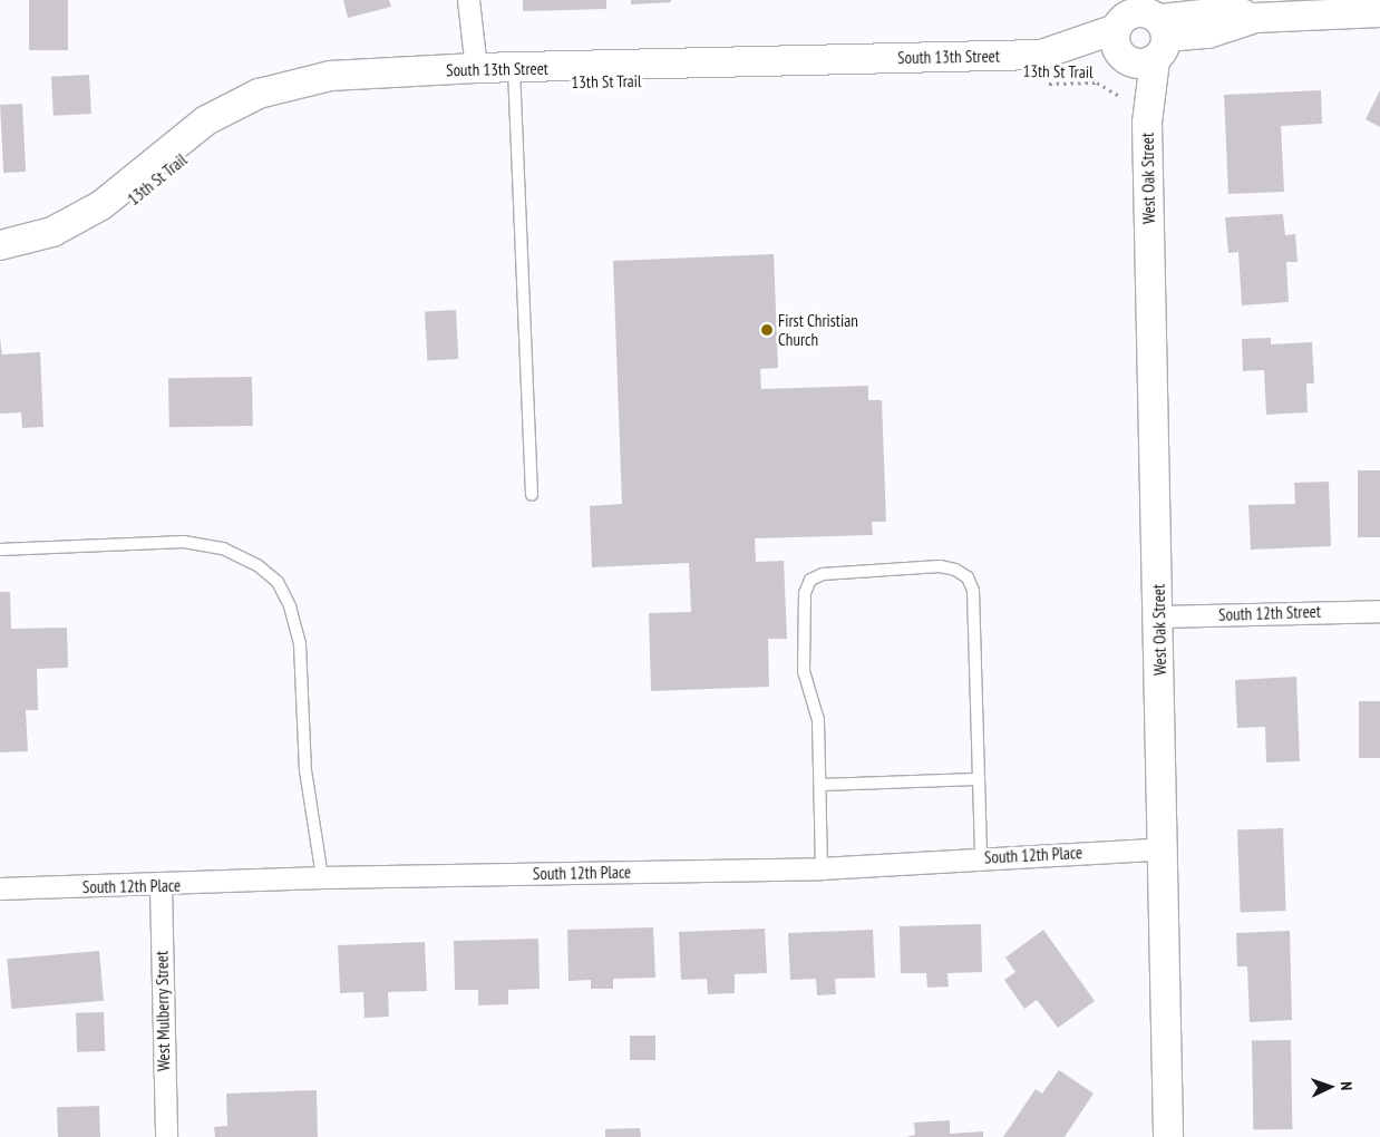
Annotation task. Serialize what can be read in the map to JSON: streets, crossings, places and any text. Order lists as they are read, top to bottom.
{
  "streets": {
    "street": [
      "South 13th Street",
      "West Oak Street",
      "South 12th Street",
      "South 12th Place",
      "West Mulberry Street"
    ],
    "path": ["13th St Trail"]
  },
  "crossings": [
    ["South 13th Street", "West Oak Street"],
    ["West Oak Street", "South 12th Street"],
    ["West Oak Street", "South 12th Place"],
    ["South 12th Place", "West Mulberry Street"]
  ],
  "places": ["First Christian Church"],
  "north": "right"
}
